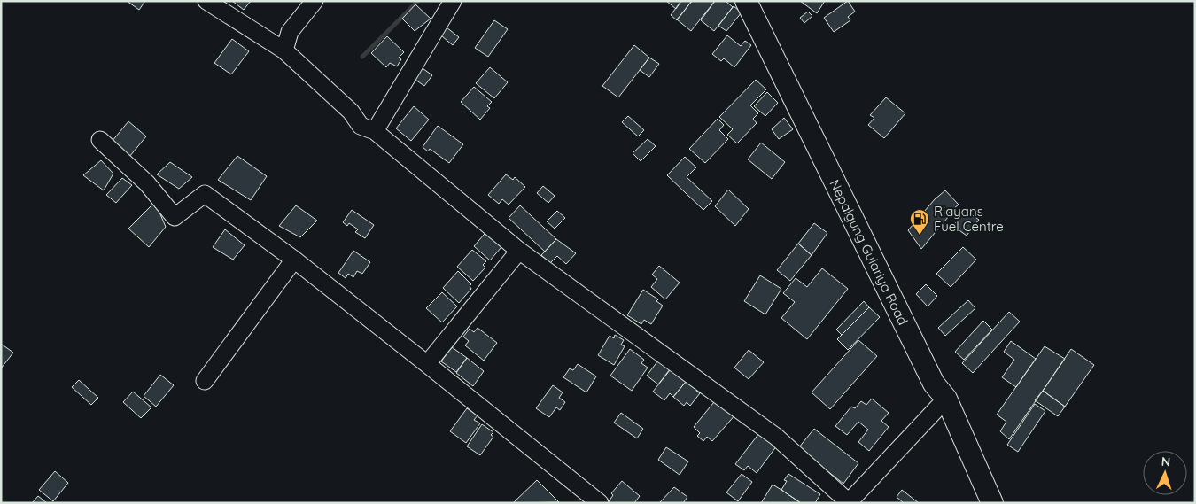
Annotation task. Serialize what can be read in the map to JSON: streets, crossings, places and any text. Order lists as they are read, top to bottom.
{
  "streets": {
    "main road": ["Nepalgung Gulariya Road"]
  },
  "places": {
    "fuel station": ["Riayans Fuel Centre"]
  },
  "north": "top"
}
